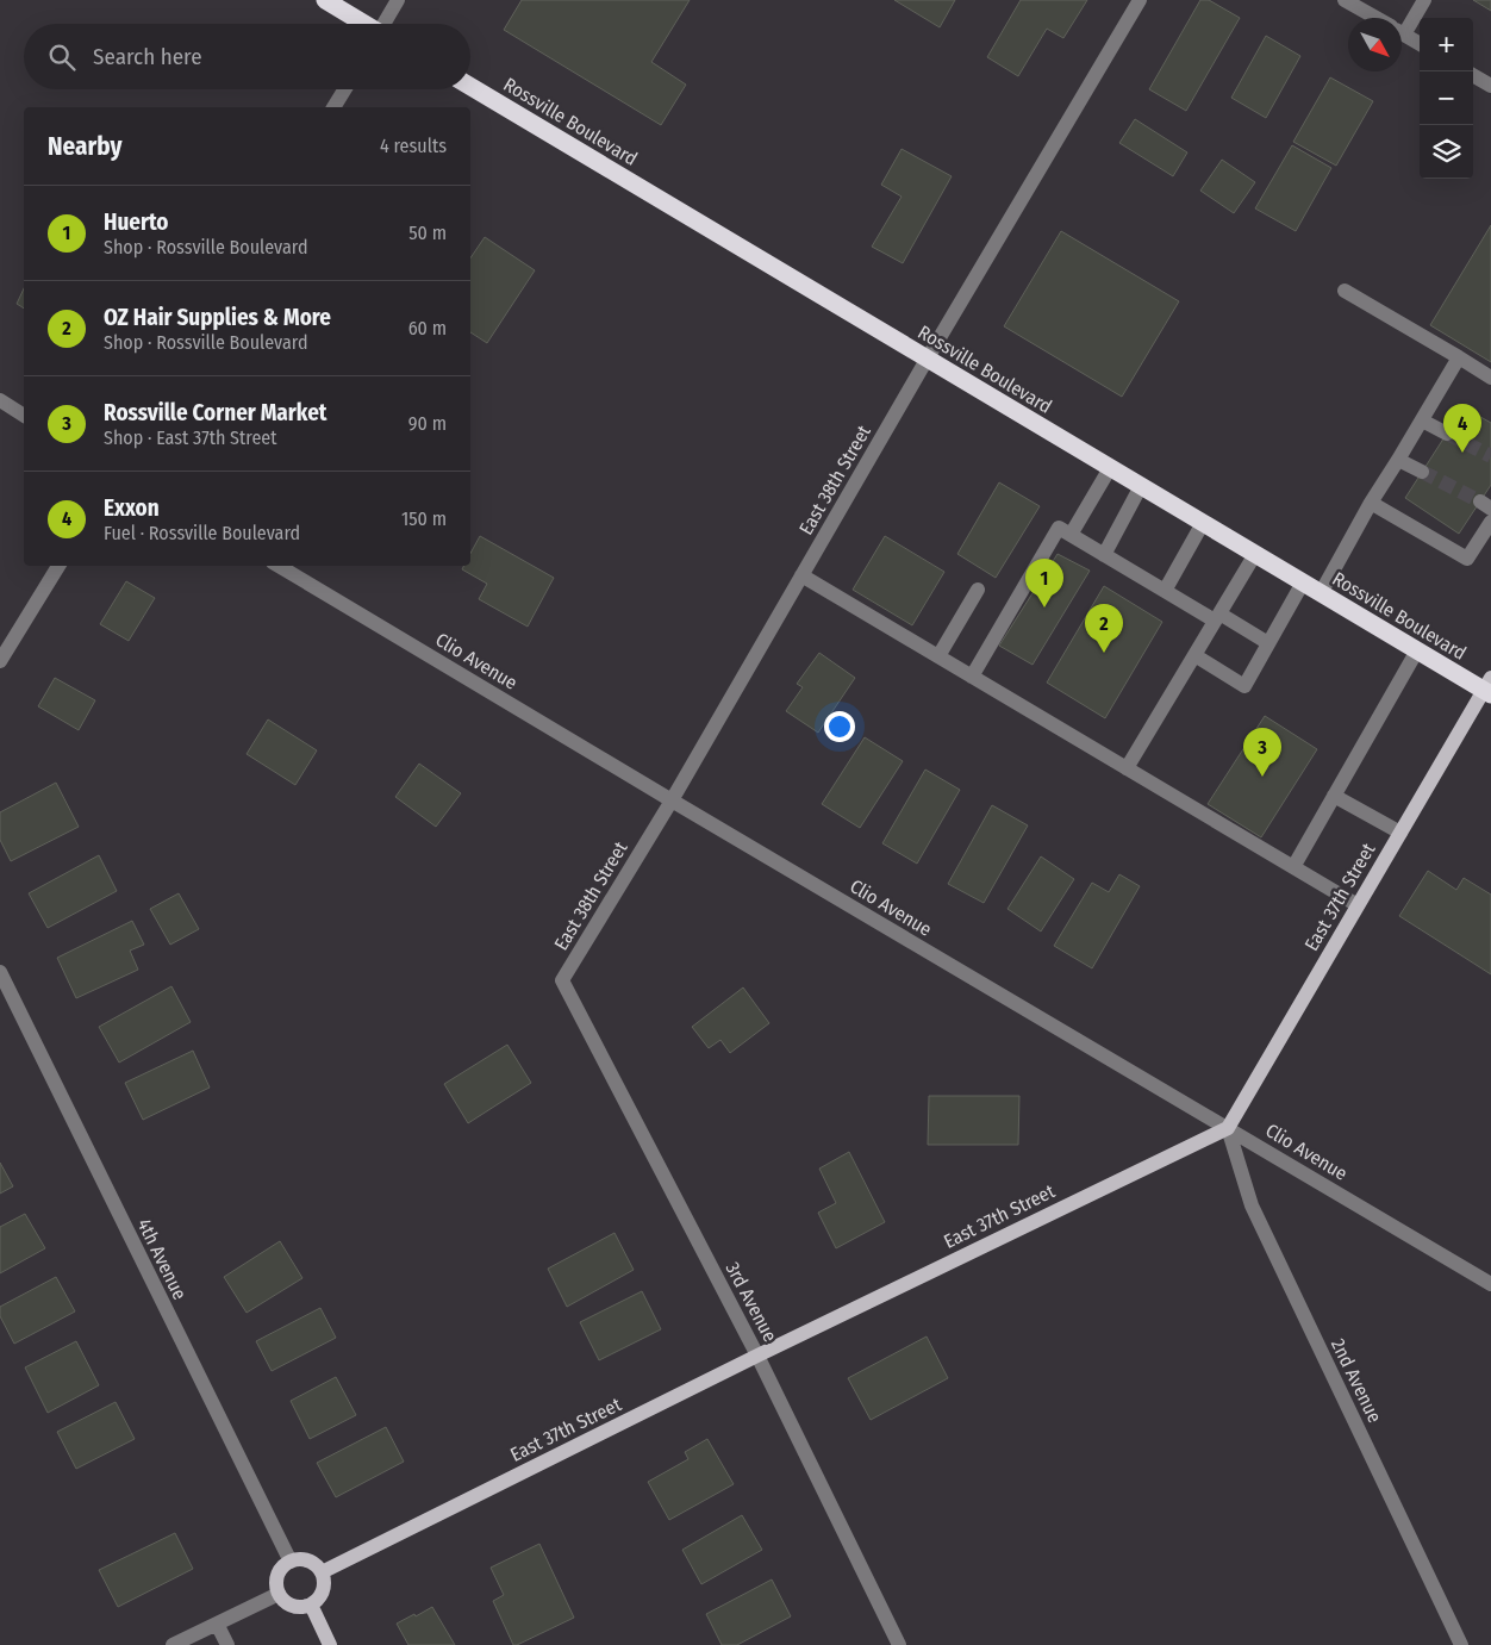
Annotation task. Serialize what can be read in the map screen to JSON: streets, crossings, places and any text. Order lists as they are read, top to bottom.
{
  "streets": {
    "highway": ["Rossville Boulevard"],
    "main road": ["East 37th Street"],
    "street": [
      "East 38th Street",
      "Clio Avenue",
      "4th Avenue",
      "3rd Avenue",
      "2nd Avenue"
    ]
  },
  "crossings": [
    ["Rossville Boulevard", "East 38th Street"],
    ["Rossville Boulevard", "East 37th Street"],
    ["East 38th Street", "Clio Avenue"],
    ["East 38th Street", "3rd Avenue"],
    ["Clio Avenue", "East 37th Street"],
    ["Clio Avenue", "2nd Avenue"],
    ["East 37th Street", "4th Avenue"],
    ["East 37th Street", "3rd Avenue"],
    ["East 37th Street", "2nd Avenue"]
  ],
  "north": "bottom right",
  "page": {
    "map_buttons": ["+", "−"],
    "search": "Search here",
    "heading": ["Nearby", "4 results"],
    "list": [
      {
        "mark": "1",
        "name": "Huerto",
        "note": "Shop · Rossville Boulevard",
        "value": "50 m"
      },
      {
        "mark": "2",
        "name": "OZ Hair Supplies & More",
        "note": "Shop · Rossville Boulevard",
        "value": "60 m"
      },
      {
        "mark": "3",
        "name": "Rossville Corner Market",
        "note": "Shop · East 37th Street",
        "value": "90 m"
      },
      {
        "mark": "4",
        "name": "Exxon",
        "note": "Fuel · Rossville Boulevard",
        "value": "150 m"
      }
    ],
    "pins": [
      "4",
      "1",
      "2",
      "3"
    ]
  }
}
